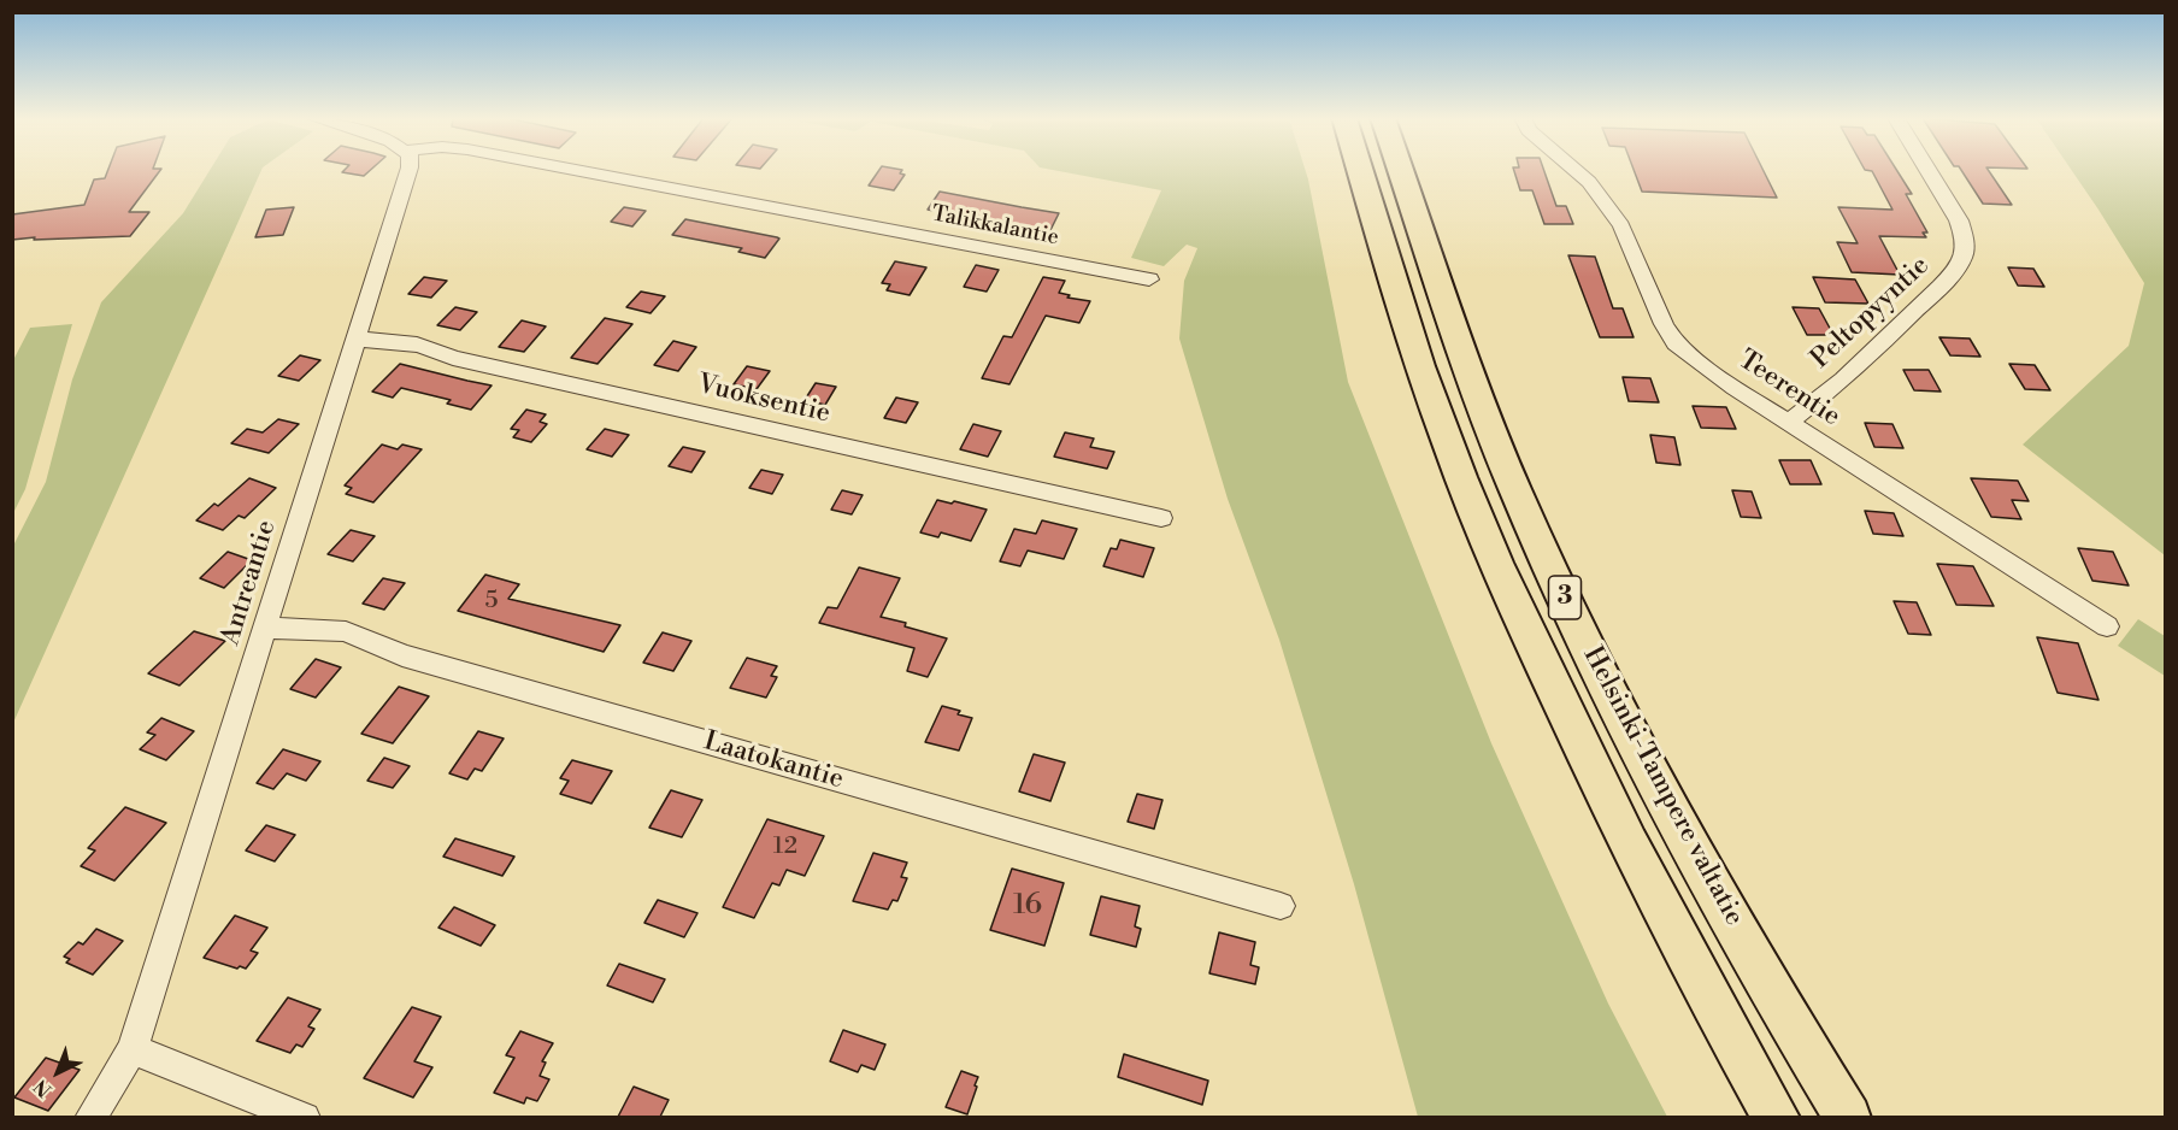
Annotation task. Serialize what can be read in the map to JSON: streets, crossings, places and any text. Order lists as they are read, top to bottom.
{
  "streets": {
    "highway": ["3", "Helsinki-Tampere valtatie"],
    "street": [
      "Talikkalantie",
      "Peltopyyntie",
      "Teerentie",
      "Vuoksentie",
      "Antreantie",
      "Laatokantie"
    ]
  },
  "crossings": [
    ["Peltopyyntie", "Teerentie"],
    ["Vuoksentie", "Antreantie"],
    ["Antreantie", "Laatokantie"]
  ],
  "house_numbers": ["5", "12", "16"],
  "north": "bottom left"
}
